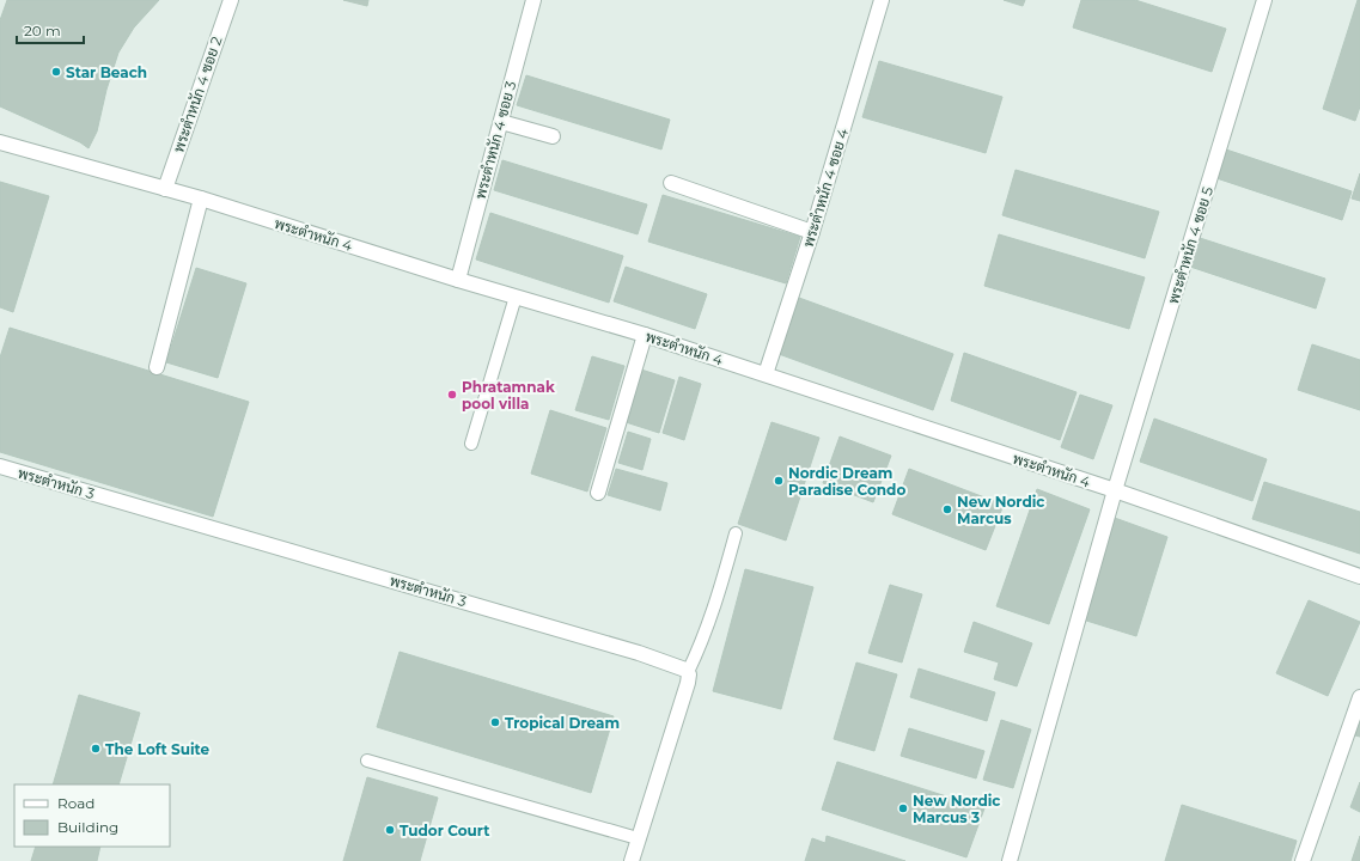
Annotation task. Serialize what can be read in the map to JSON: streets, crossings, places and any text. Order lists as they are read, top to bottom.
{
  "streets": {
    "street": [
      "พระตำหนัก 4 ซอย 2",
      "พระตำหนัก 4 ซอย 3",
      "พระตำหนัก 4 ซอย 4",
      "พระตำหนัก 4",
      "พระตำหนัก 4 ซอย 5",
      "พระตำหนัก 3"
    ]
  },
  "crossings": [
    ["พระตำหนัก 4 ซอย 2", "พระตำหนัก 4"],
    ["พระตำหนัก 4 ซอย 3", "พระตำหนัก 4"],
    ["พระตำหนัก 4 ซอย 4", "พระตำหนัก 4"],
    ["พระตำหนัก 4", "พระตำหนัก 4 ซอย 5"]
  ],
  "places": [
    "Star Beach",
    "Phratamnak pool villa",
    "Nordic Dream Paradise Condo",
    "New Nordic Marcus",
    "Tropical Dream",
    "The Loft Suite",
    "New Nordic Marcus 3",
    "Tudor Court"
  ],
  "legend": ["Road", "Building"],
  "scale_bar": "20 m"
}
